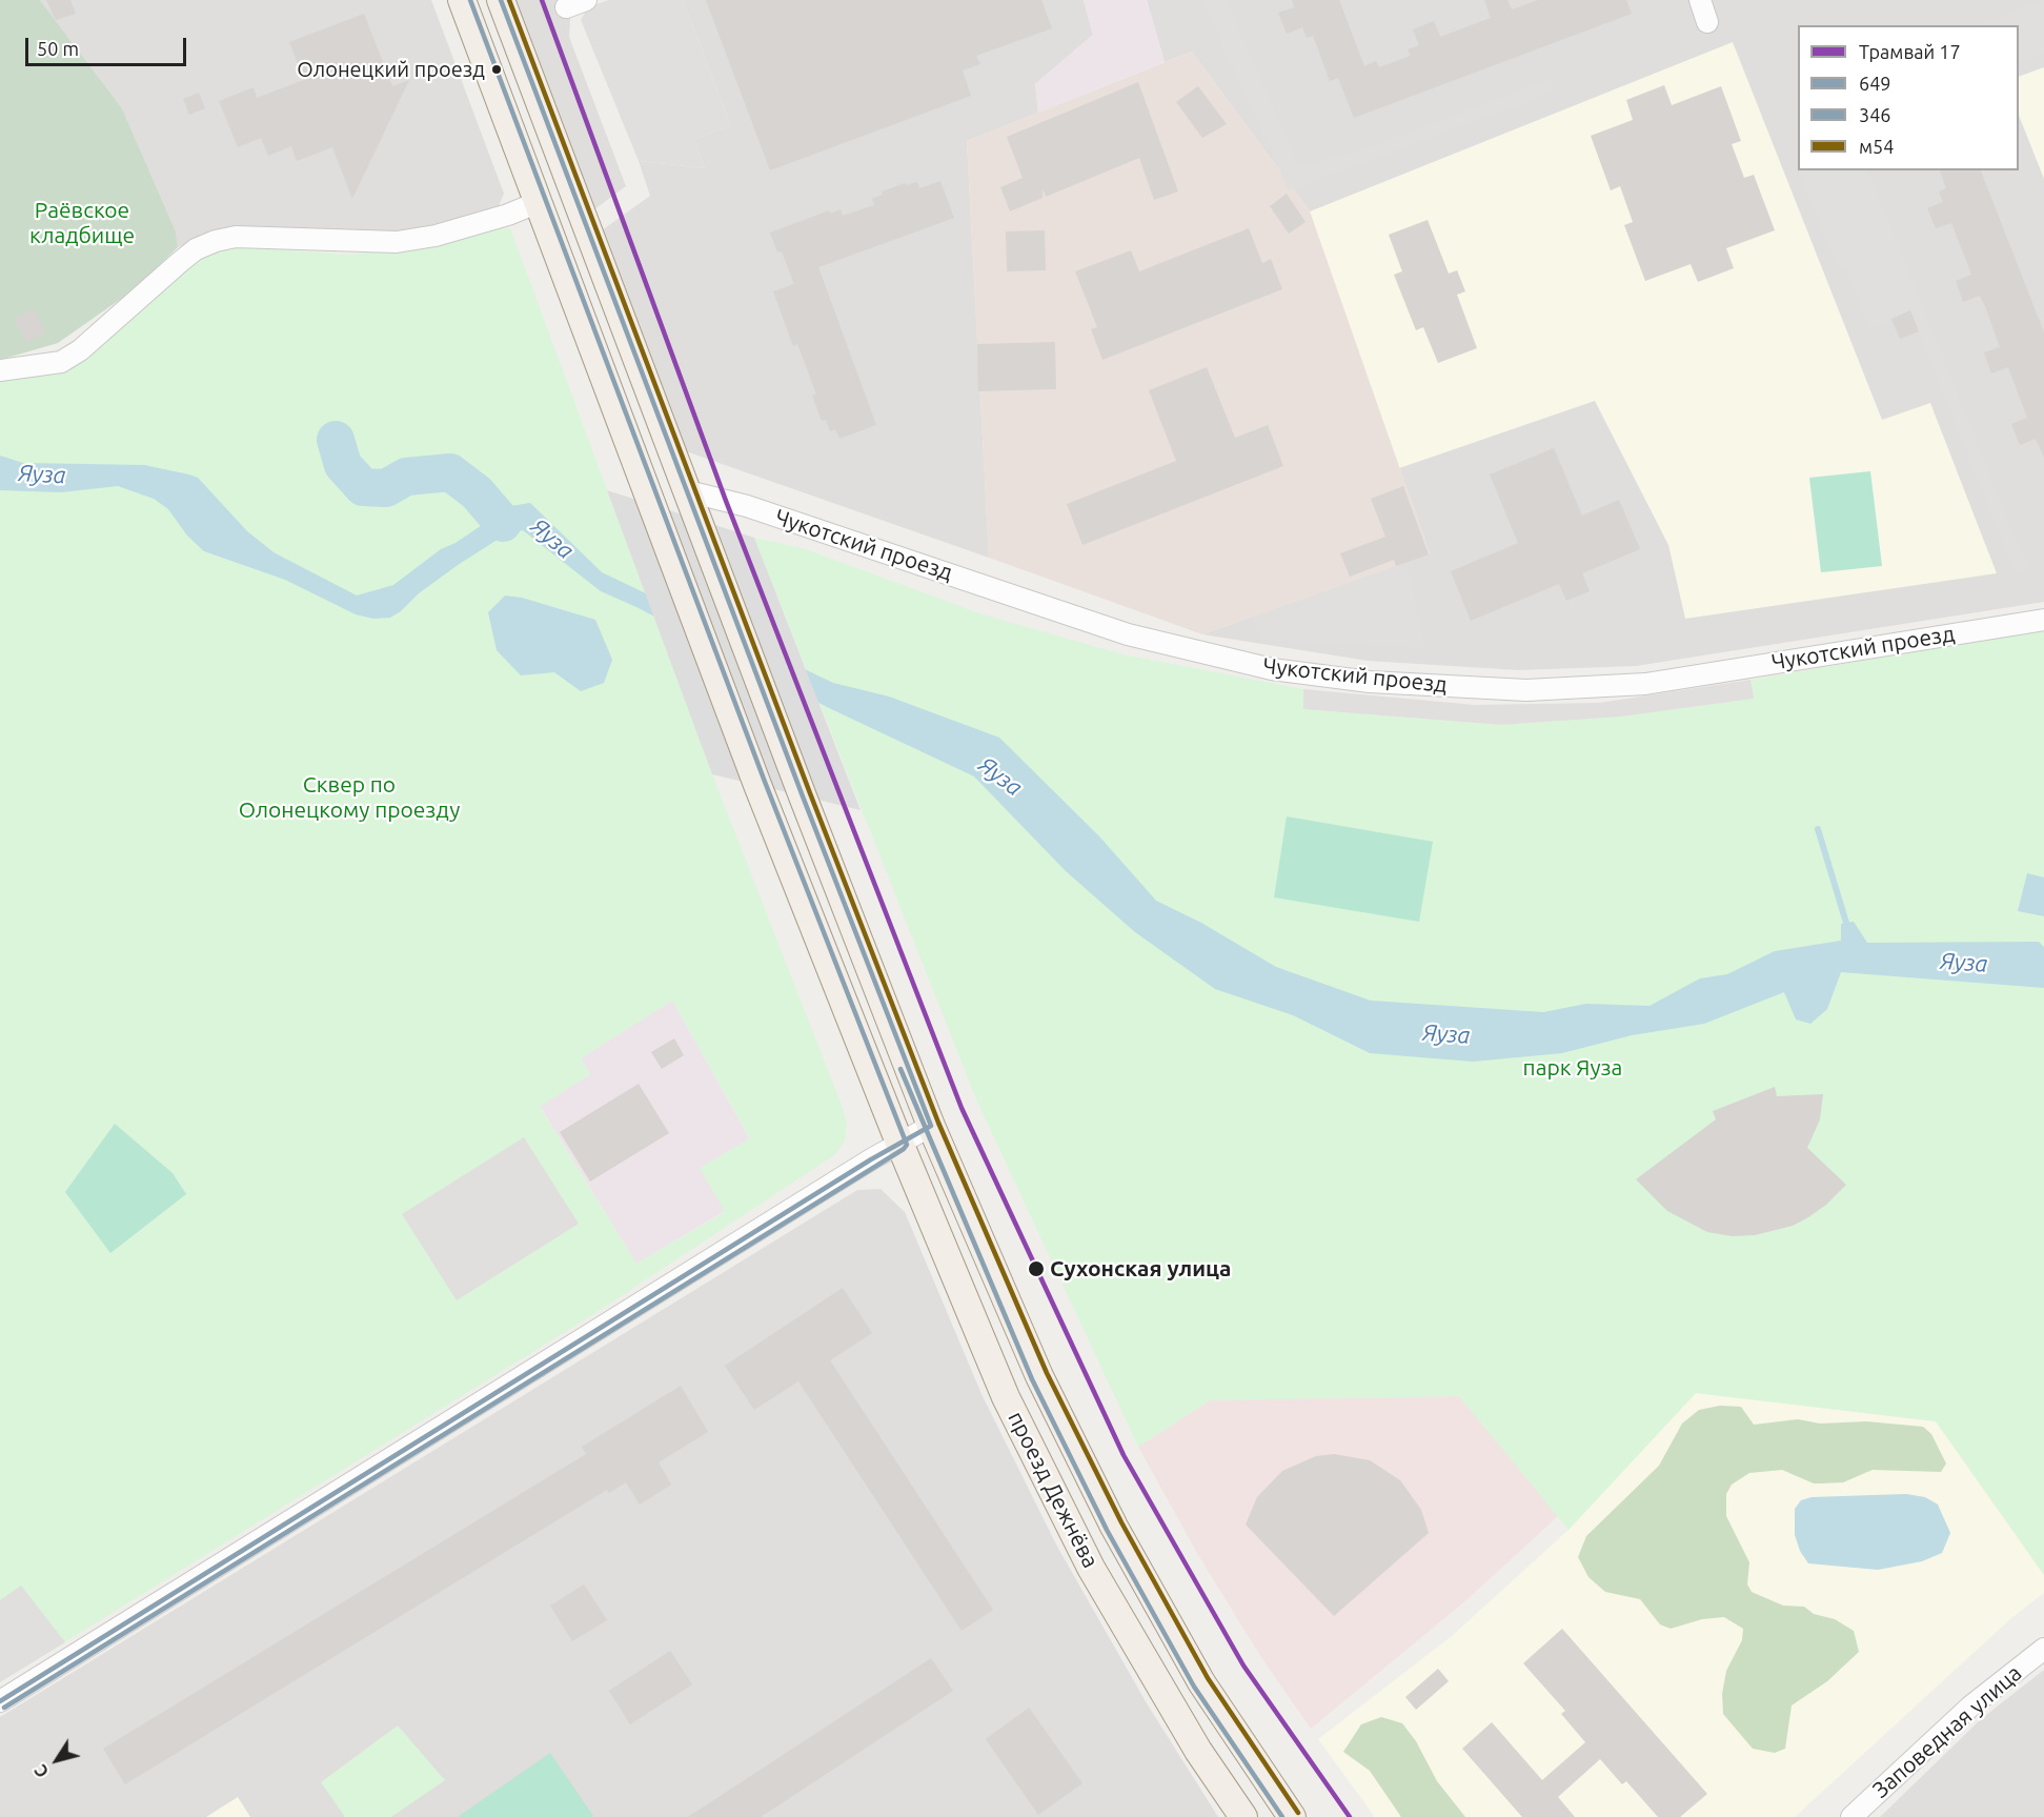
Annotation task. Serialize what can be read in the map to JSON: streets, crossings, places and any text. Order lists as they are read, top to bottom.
{
  "streets": {
    "main road": ["проезд Дежнёва"],
    "street": ["Чукотский проезд", "Заповедная улица"]
  },
  "crossings": [
    ["Чукотский проезд", "проезд Дежнёва"]
  ],
  "water": ["Яуза"],
  "parks": ["Раёвское кладбище", "Сквер по Олонецкому проезду", "парк Яуза"],
  "places": ["Олонецкий проезд", "Сухонская улица"],
  "lines": [
    "tram line 17",
    "transit line 649",
    "transit line 346",
    "transit line м54"
  ],
  "legend": [
    "Трамвай 17",
    "649",
    "346",
    "м54"
  ],
  "scale_bar": "50 m",
  "north": "bottom left"
}
